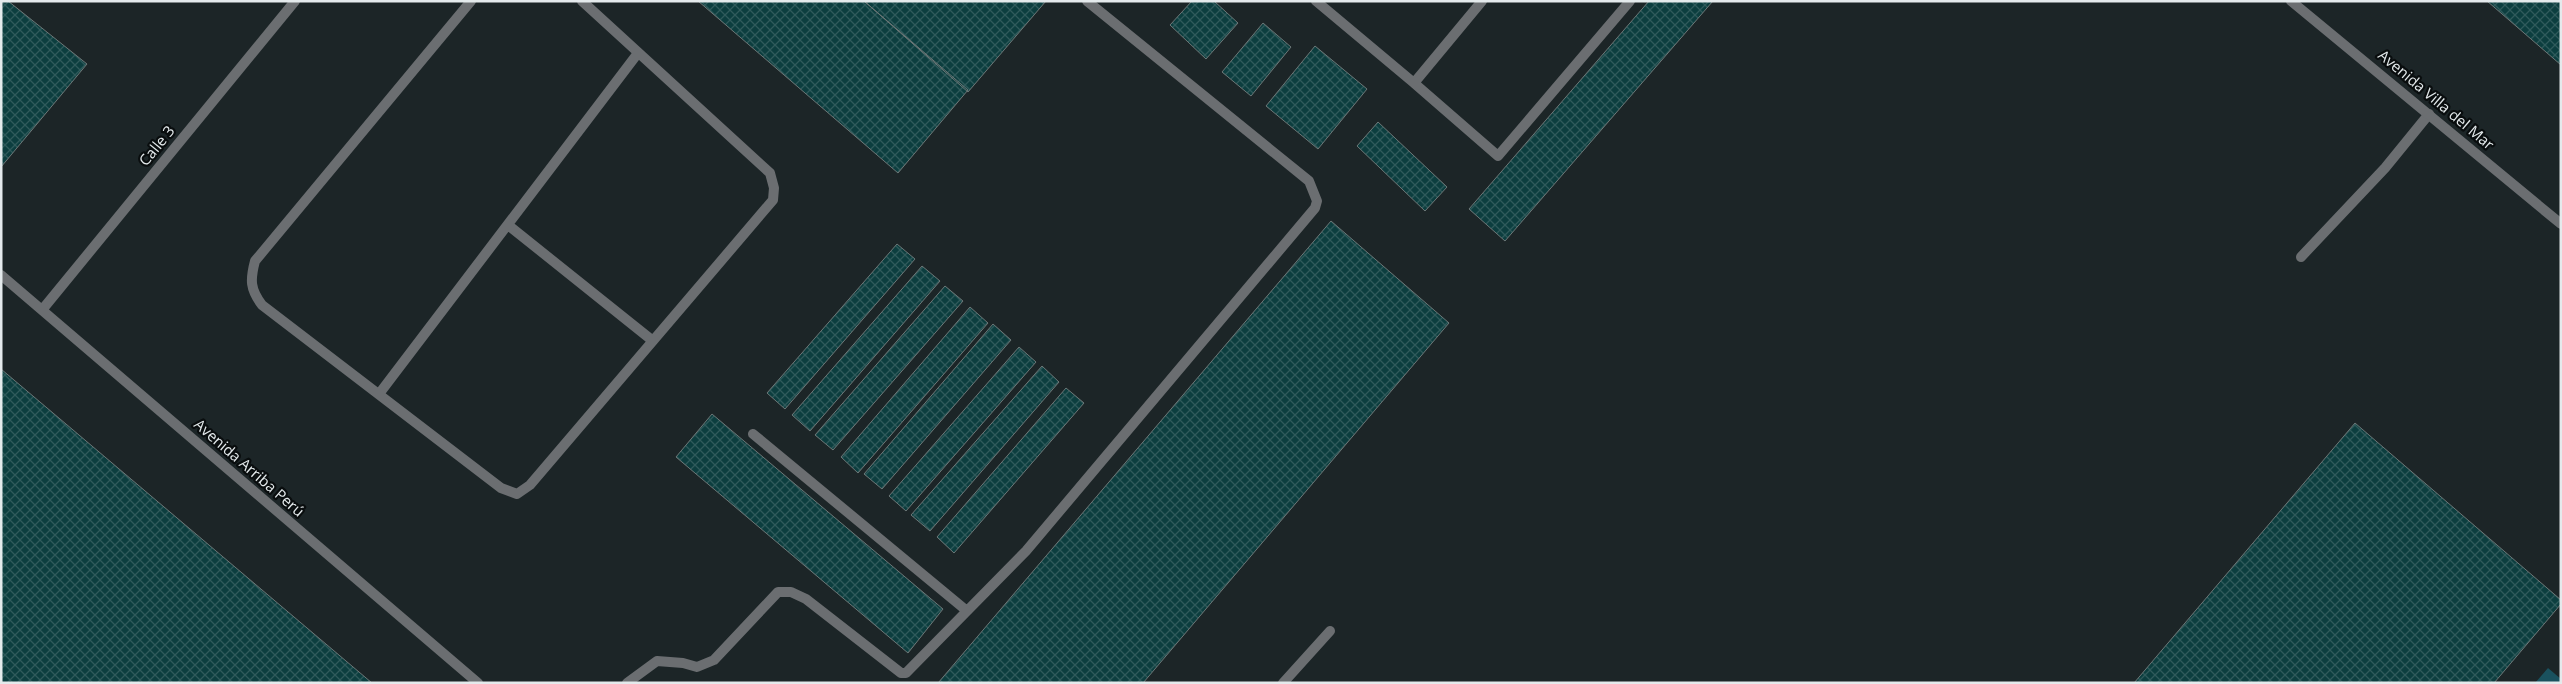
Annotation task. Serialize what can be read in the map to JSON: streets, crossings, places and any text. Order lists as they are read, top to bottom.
{
  "streets": {
    "street": ["Avenida Villa del Mar", "Calle 3", "Avenida Arriba Perú"]
  },
  "crossings": [
    ["Calle 3", "Avenida Arriba Perú"]
  ]
}
